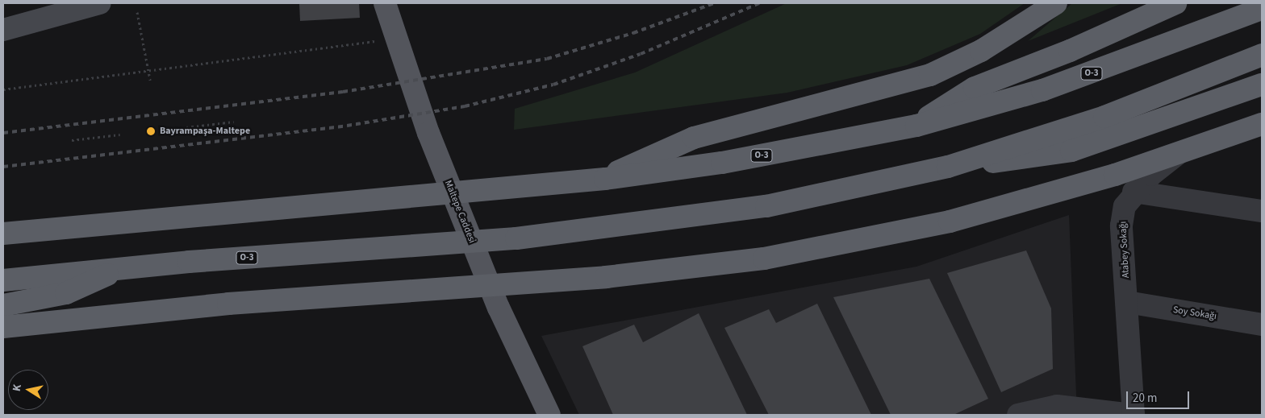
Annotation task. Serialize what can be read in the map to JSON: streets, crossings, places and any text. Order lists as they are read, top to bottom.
{
  "streets": {
    "highway": ["O-3"],
    "main road": ["Maltepe Caddesi"],
    "street": ["Atabey Sokağı", "Soy Sokağı"]
  },
  "crossings": [
    ["Atabey Sokağı", "Soy Sokağı"]
  ],
  "places": ["Bayrampaşa-Maltepe"],
  "scale_bar": "20 m",
  "north": "left"
}
